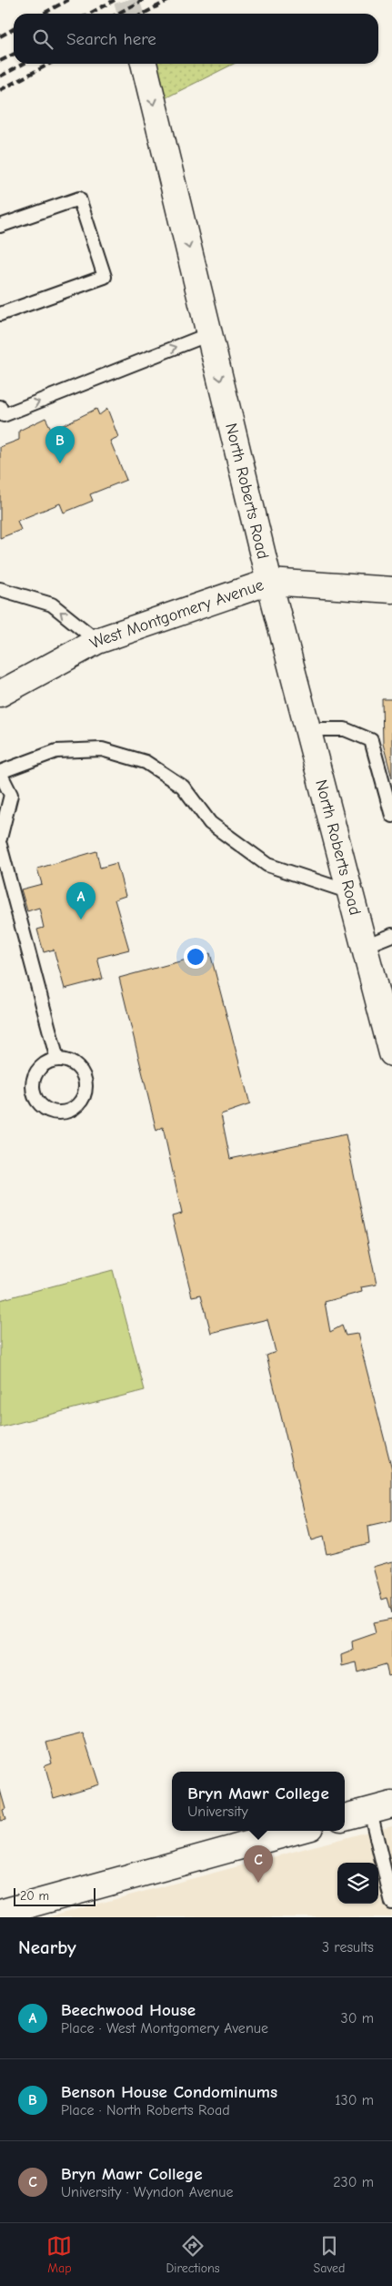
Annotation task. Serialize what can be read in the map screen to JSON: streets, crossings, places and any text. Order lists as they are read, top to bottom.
{
  "streets": {
    "street": ["North Roberts Road", "West Montgomery Avenue"]
  },
  "crossings": [
    ["North Roberts Road", "West Montgomery Avenue"]
  ],
  "one_way": ["North Roberts Road"],
  "scale_bar": "20 m",
  "page": {
    "search": "Search here",
    "pins": ["B", "A", "C"],
    "popup": ["Bryn Mawr College", "University"],
    "scale": "20 m",
    "heading": ["Nearby", "3 results"],
    "list": [
      {
        "mark": "A",
        "name": "Beechwood House",
        "note": "Place · West Montgomery Avenue",
        "value": "30 m"
      },
      {
        "mark": "B",
        "name": "Benson House Condominums",
        "note": "Place · North Roberts Road",
        "value": "130 m"
      },
      {
        "mark": "C",
        "name": "Bryn Mawr College",
        "note": "University · Wyndon Avenue",
        "value": "230 m"
      }
    ],
    "nav": ["Map", "Directions", "Saved"]
  }
}
